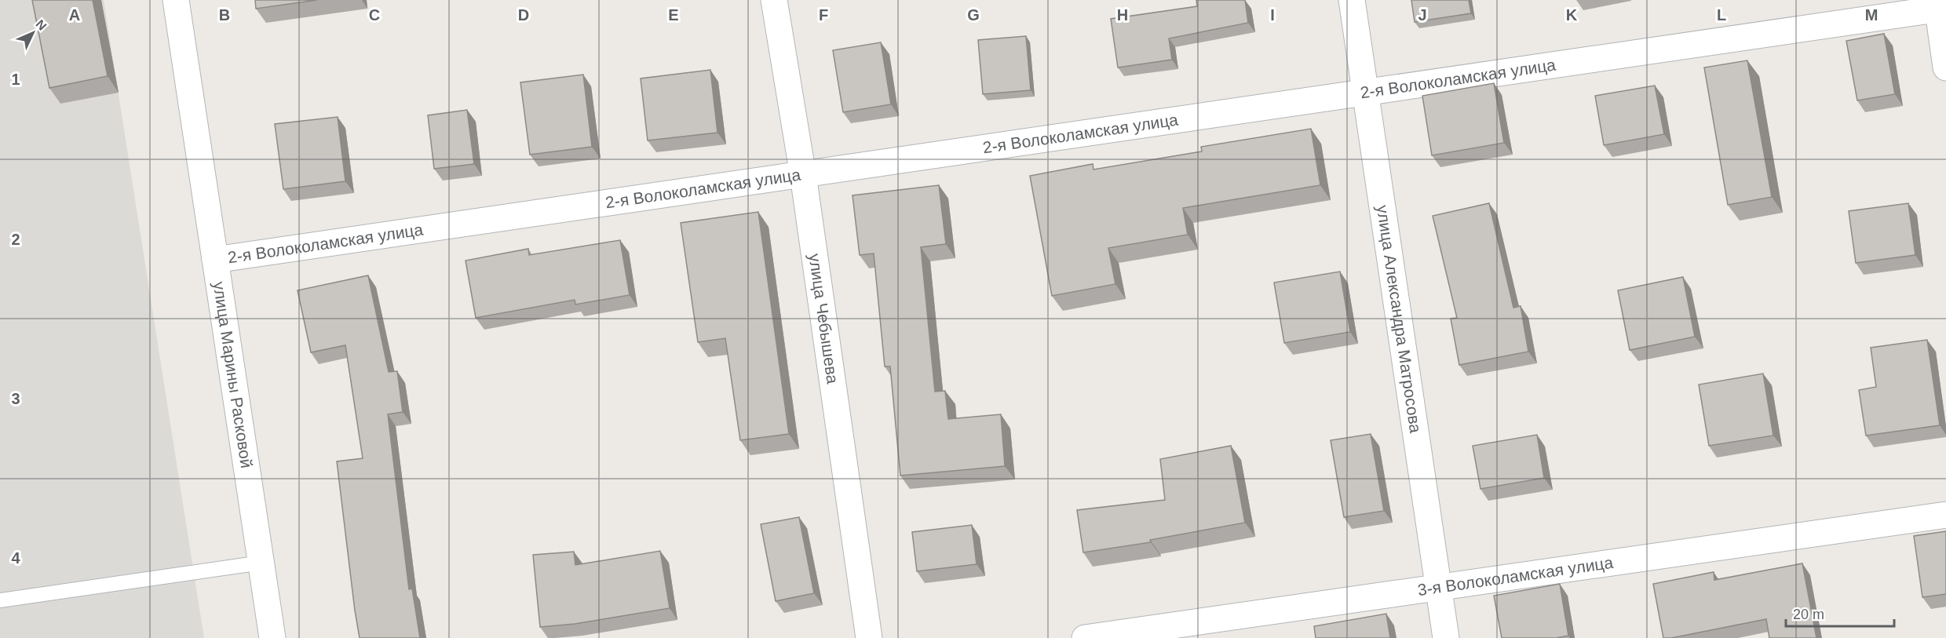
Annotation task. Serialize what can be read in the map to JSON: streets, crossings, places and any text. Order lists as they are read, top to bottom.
{
  "streets": {
    "street": [
      "2-я Волоколамская улица",
      "улица Чебышева",
      "улица Александра Матросова",
      "улица Марины Расковой",
      "3-я Волоколамская улица"
    ]
  },
  "crossings": [
    ["2-я Волоколамская улица", "улица Чебышева"],
    ["2-я Волоколамская улица", "улица Александра Матросова"],
    ["2-я Волоколамская улица", "улица Марины Расковой"],
    ["улица Александра Матросова", "3-я Волоколамская улица"]
  ],
  "scale_bar": "20 m",
  "north": "top right",
  "grid": {
    "columns": [
      "A",
      "B",
      "C",
      "D",
      "E",
      "F",
      "G",
      "H",
      "I",
      "J",
      "K",
      "L",
      "M"
    ],
    "rows": [
      "1",
      "2",
      "3",
      "4"
    ]
  }
}
